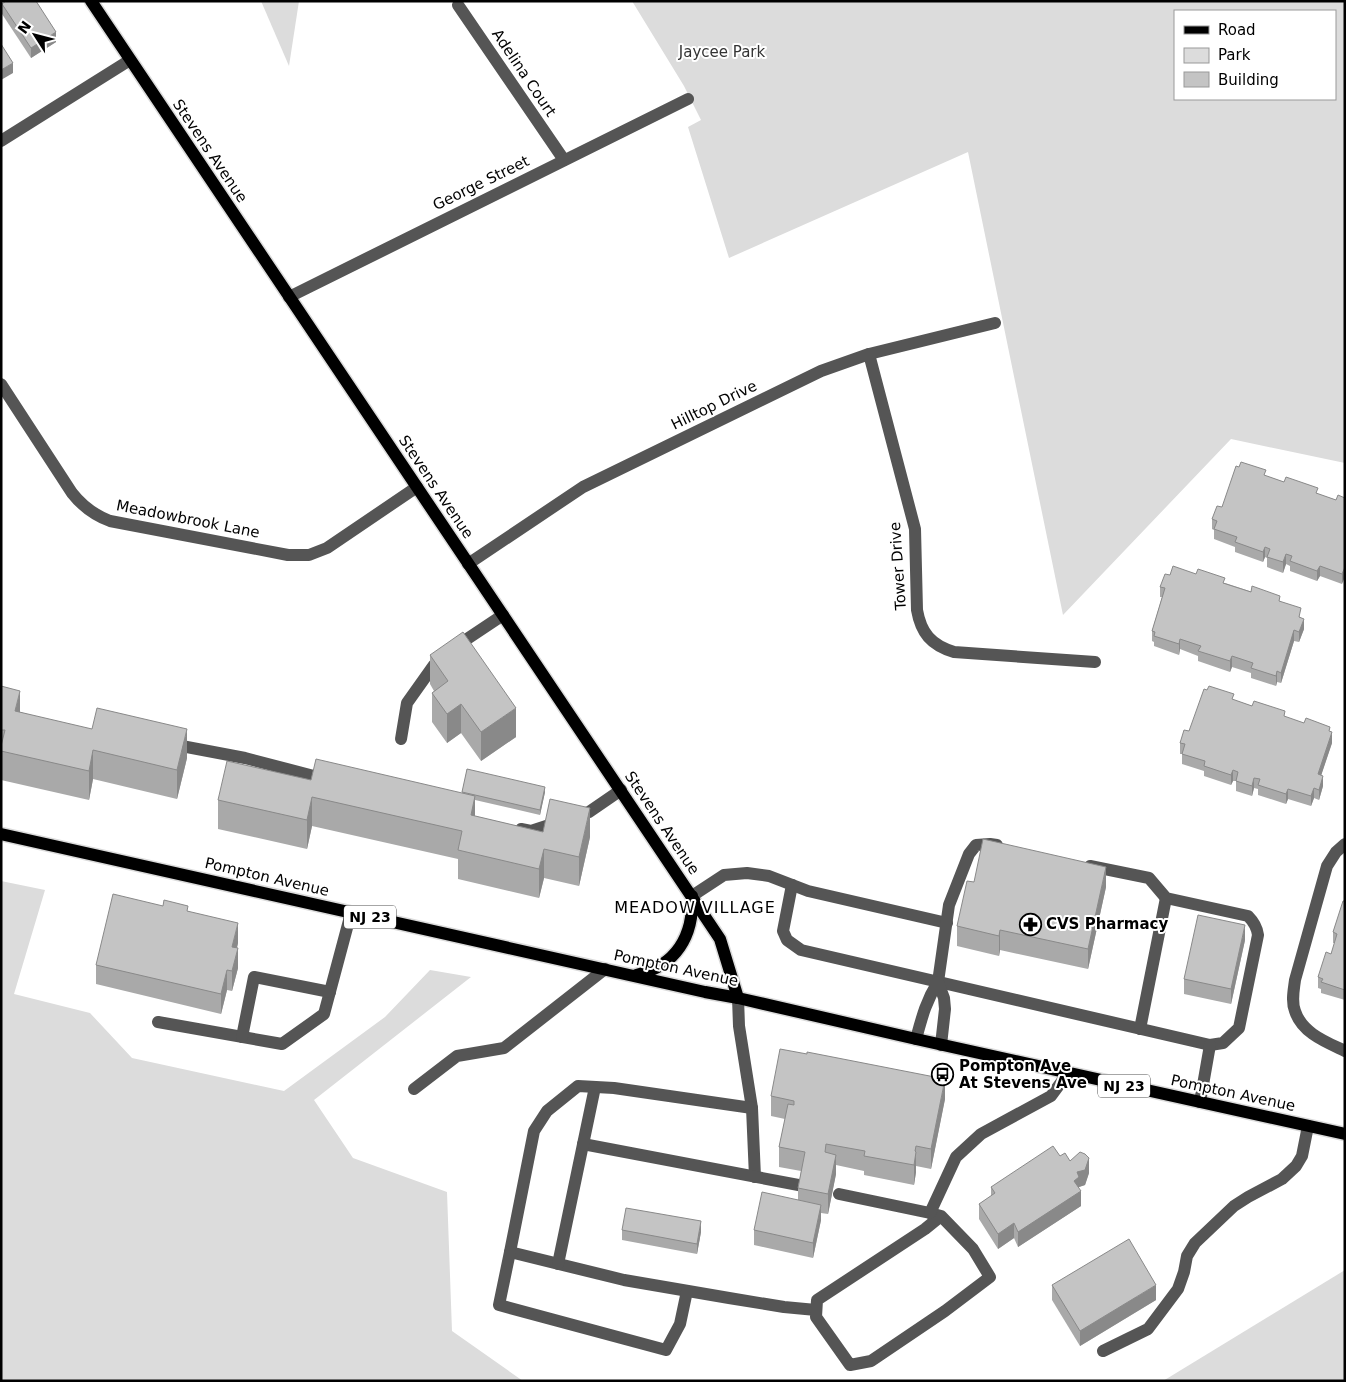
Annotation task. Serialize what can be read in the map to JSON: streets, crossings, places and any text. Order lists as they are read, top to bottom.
{
  "streets": {
    "main road": ["Stevens Avenue", "Pompton Avenue", "NJ 23"],
    "street": [
      "Adelina Court",
      "George Street",
      "Hilltop Drive",
      "Meadowbrook Lane",
      "Tower Drive"
    ]
  },
  "crossings": [
    ["Adelina Court", "George Street"],
    ["Stevens Avenue", "George Street"],
    ["Stevens Avenue", "Hilltop Drive"],
    ["Stevens Avenue", "Meadowbrook Lane"],
    ["Stevens Avenue", "Pompton Avenue"],
    ["Hilltop Drive", "Tower Drive"]
  ],
  "districts": ["MEADOW VILLAGE"],
  "parks": ["Jaycee Park"],
  "places": {
    "pharmacy": ["CVS Pharmacy"],
    "bus stop": ["Pompton Ave At Stevens Ave"]
  },
  "legend": ["Road", "Park", "Building"],
  "north": "top left"
}
